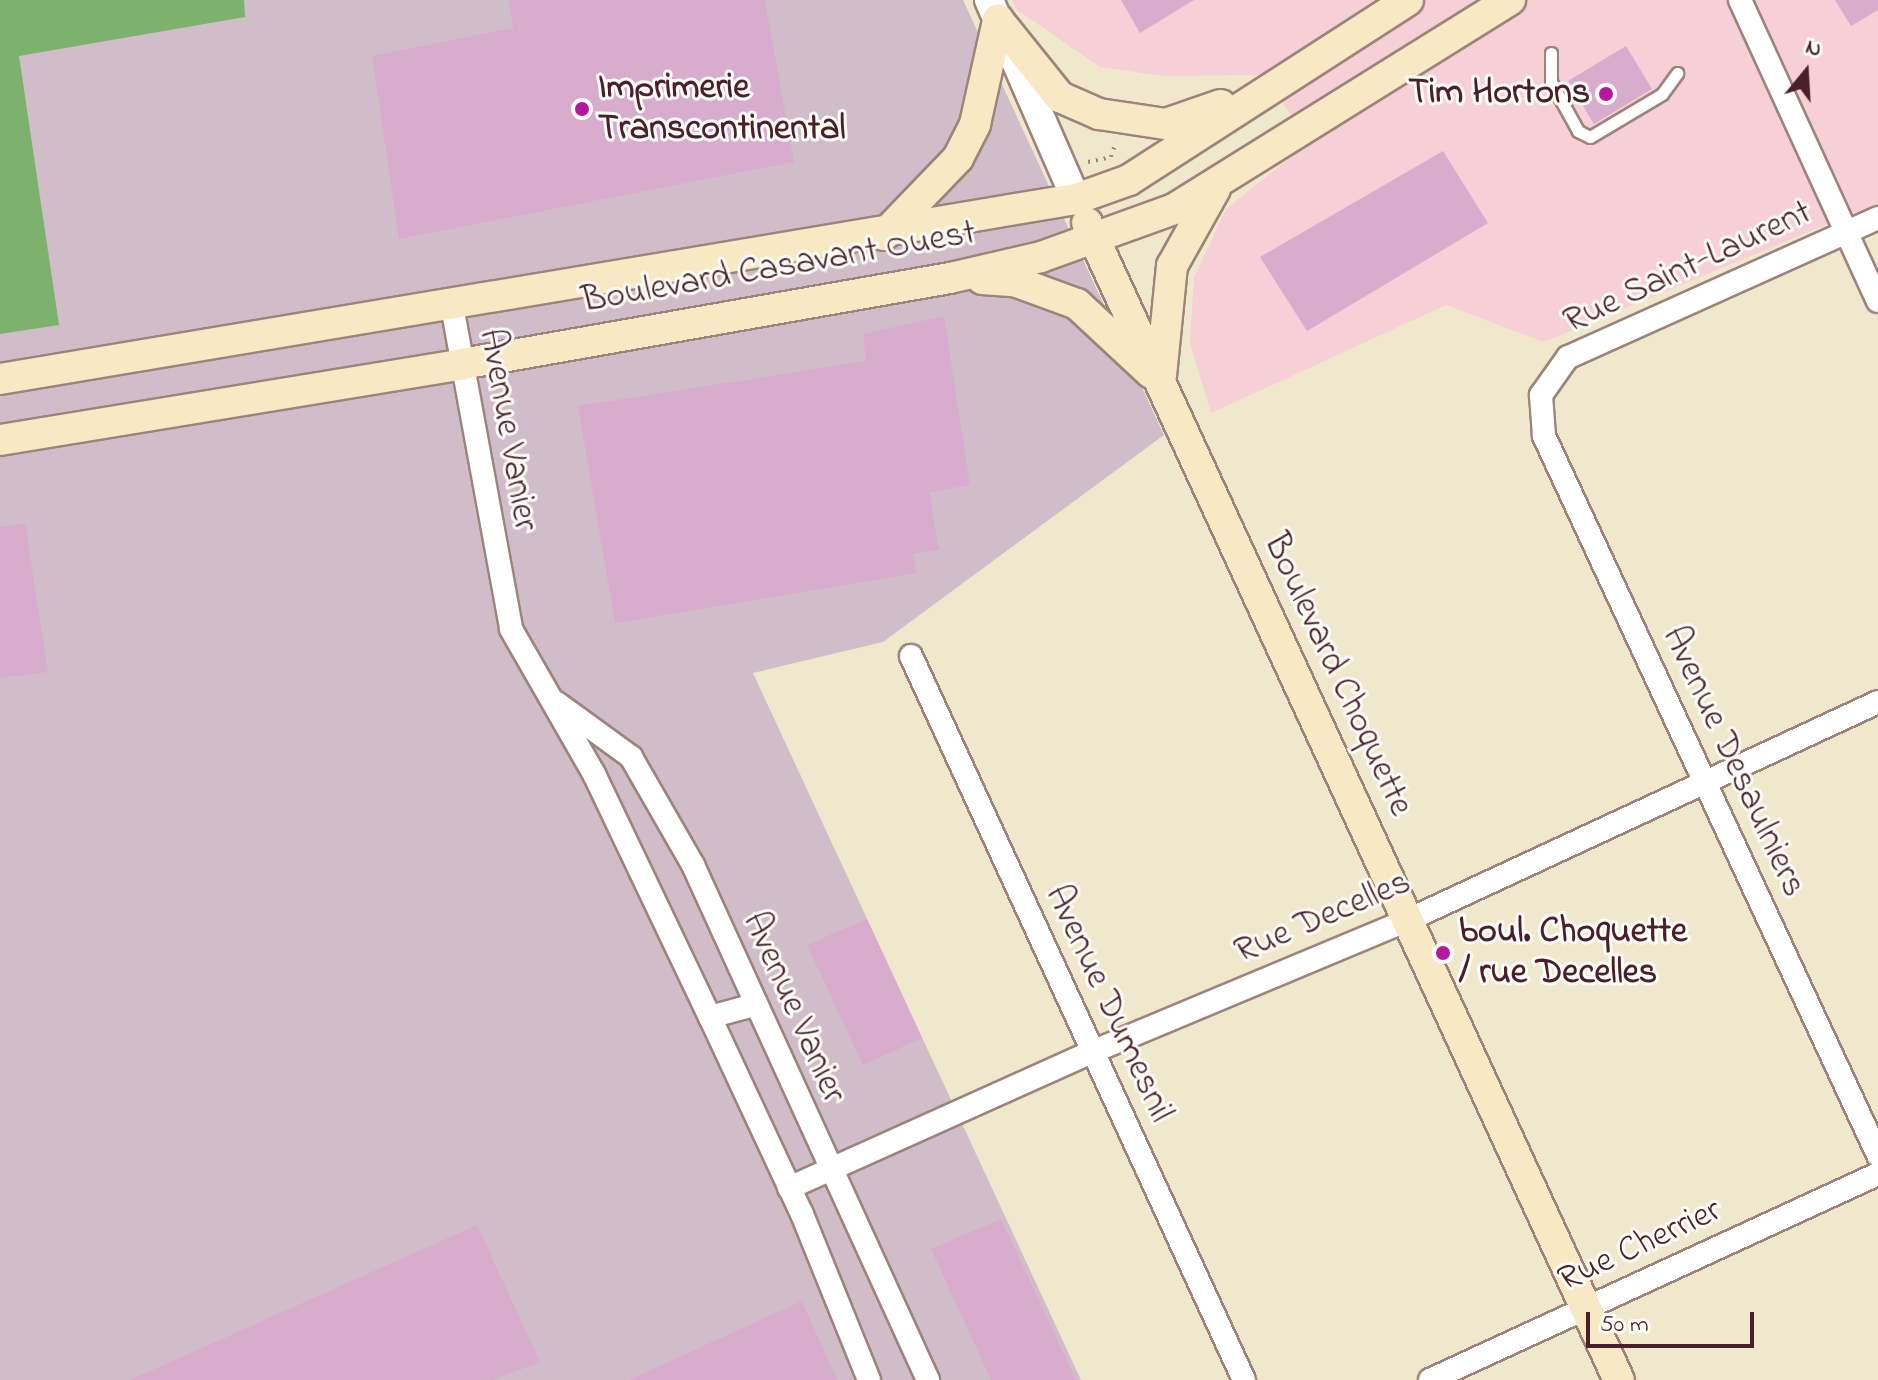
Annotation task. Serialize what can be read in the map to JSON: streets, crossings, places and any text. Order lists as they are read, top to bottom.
{
  "streets": {
    "main road": ["Boulevard Casavant Ouest", "Boulevard Choquette"],
    "street": [
      "Rue Saint-Laurent",
      "Avenue Vanier",
      "Avenue Desaulniers",
      "Rue Decelles",
      "Avenue Dumesnil",
      "Rue Cherrier"
    ]
  },
  "crossings": [
    ["Boulevard Casavant Ouest", "Avenue Vanier"],
    ["Boulevard Casavant Ouest", "Boulevard Choquette"],
    ["Rue Saint-Laurent", "Avenue Desaulniers"],
    ["Avenue Vanier", "Rue Decelles"],
    ["Boulevard Choquette", "Rue Decelles"],
    ["Boulevard Choquette", "Rue Cherrier"],
    ["Avenue Desaulniers", "Rue Decelles"],
    ["Rue Decelles", "Avenue Dumesnil"]
  ],
  "places": ["Tim Hortons", "Imprimerie Transcontinental", "boul. Choquette / rue Decelles"],
  "scale_bar": "50 m",
  "north": "top"
}
